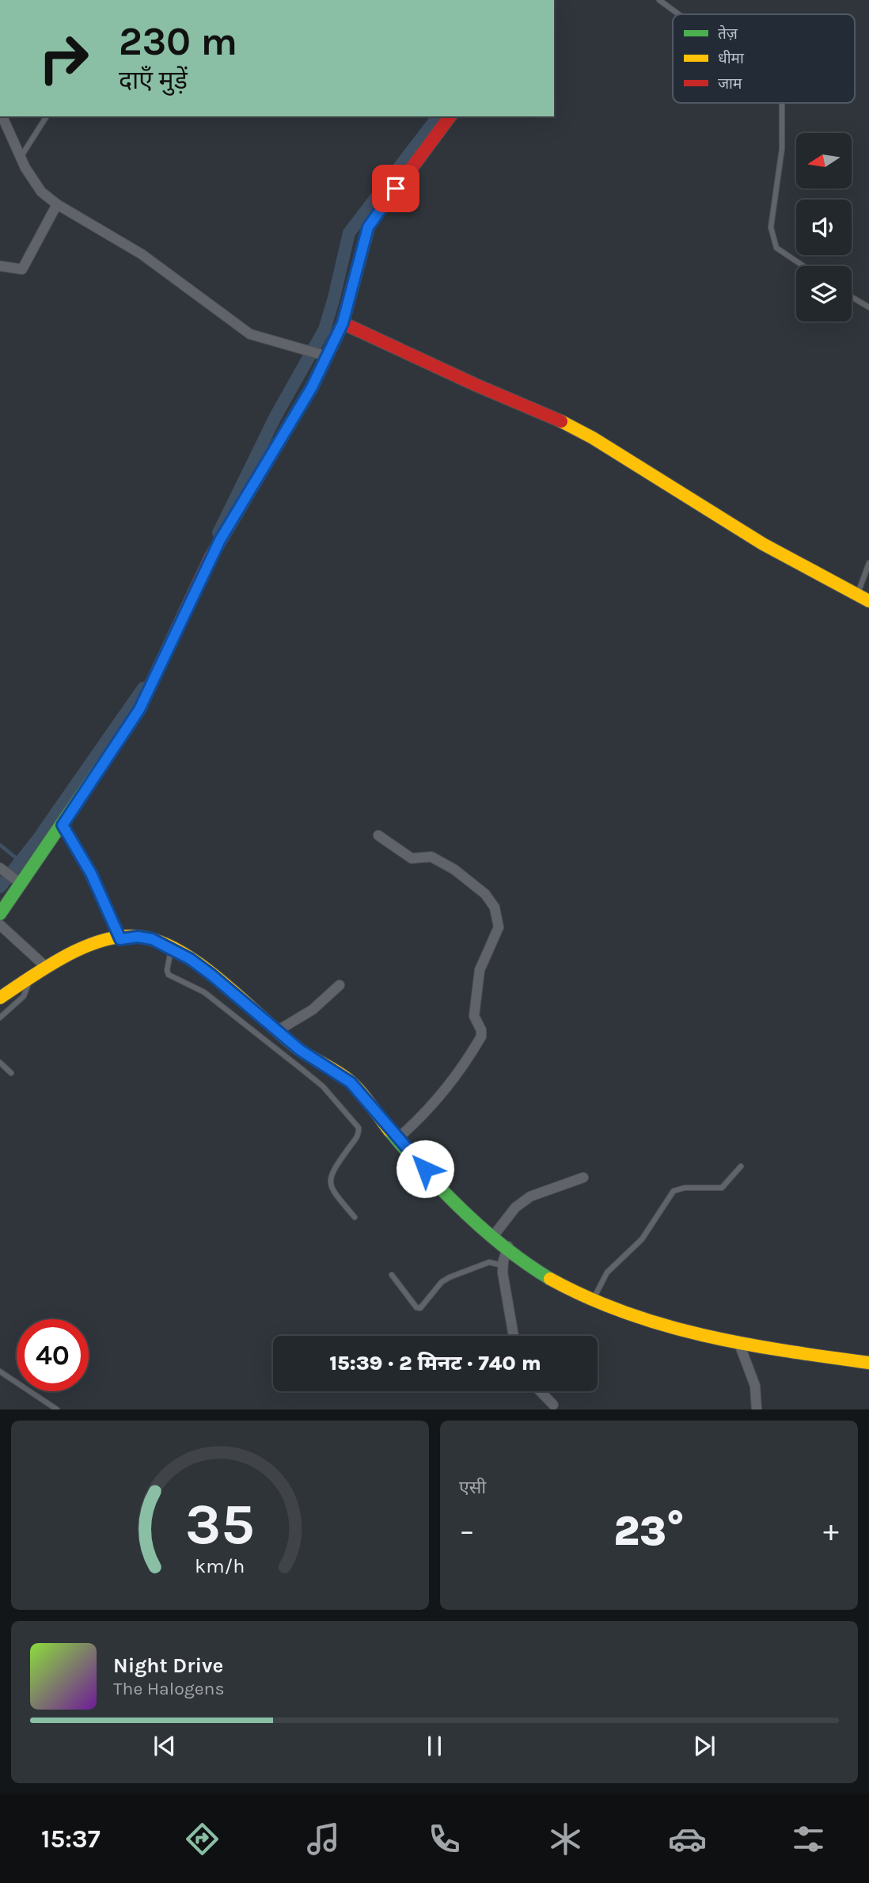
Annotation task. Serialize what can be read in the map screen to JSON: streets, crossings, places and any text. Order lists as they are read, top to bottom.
{
  "legend": ["तेज़", "धीमा", "जाम"],
  "north": "left",
  "page": {
    "turn": ["230 m", "दाएँ मुड़ें"],
    "limit": "40",
    "trip": "15:39 · 2 मिनट · 740 m",
    "tile": "एसी",
    "heat": ["−", "23°", "+"],
    "song": ["Night Drive", "The Halogens"],
    "tabs": "15:37",
    "gauge": ["35", "km/h"]
  }
}
